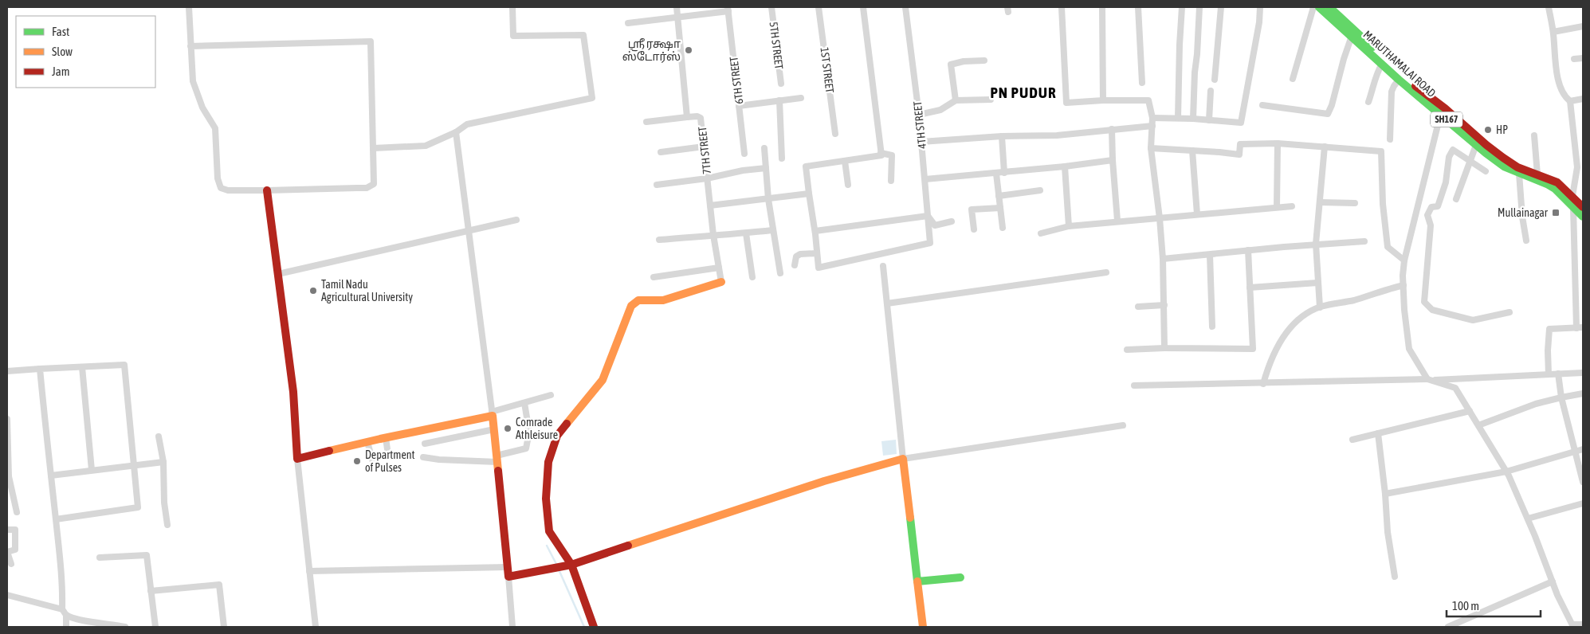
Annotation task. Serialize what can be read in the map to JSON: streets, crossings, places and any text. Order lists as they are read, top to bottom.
{
  "streets": {
    "street": [
      "5TH STREET",
      "MARUTHAMALAI ROAD",
      "1ST STREET",
      "6TH STREET",
      "SH167",
      "4TH STREET",
      "7TH STREET"
    ]
  },
  "districts": ["PN PUDUR"],
  "places": {
    "other": [
      "ஶ்ரீ ரக்ஷா ஸ்டோர்ஸ்",
      "HP",
      "Tamil Nadu Agricultural University",
      "Comrade Athleisure",
      "Department of Pulses"
    ],
    "transit": ["Mullainagar"]
  },
  "legend": ["Fast", "Slow", "Jam"],
  "scale_bar": "100 m"
}
